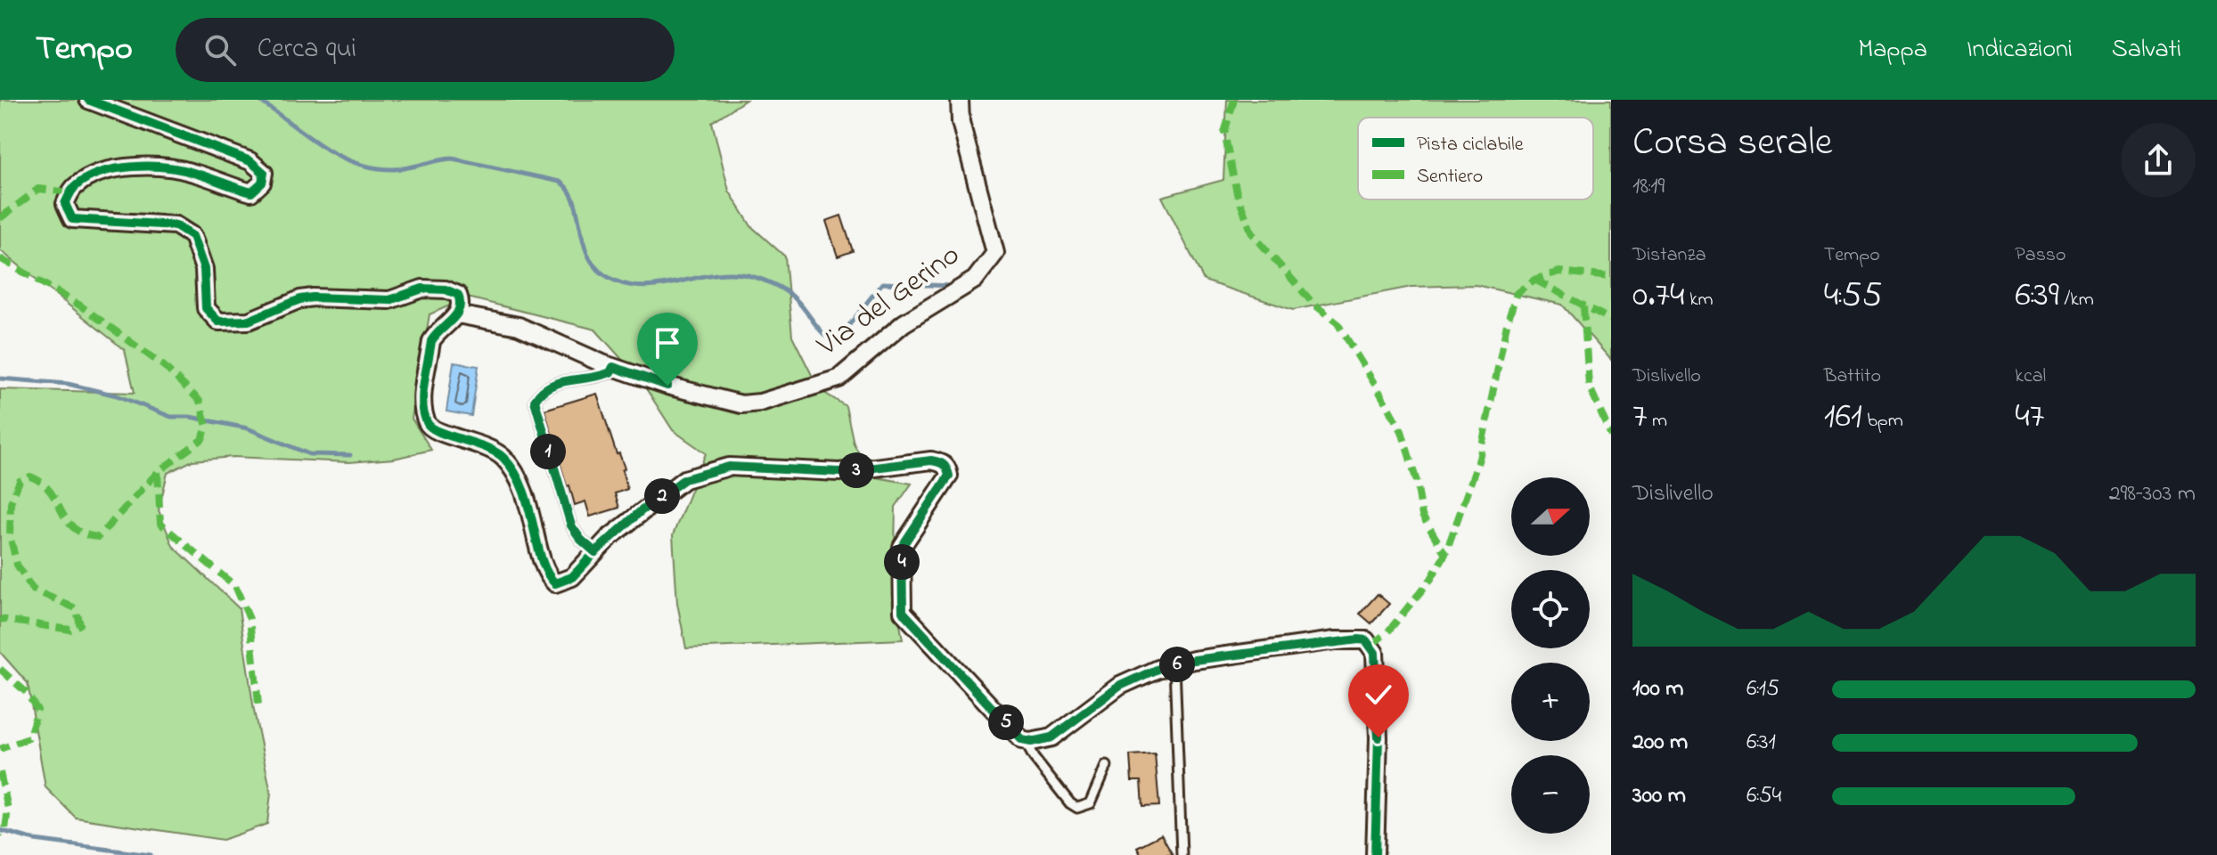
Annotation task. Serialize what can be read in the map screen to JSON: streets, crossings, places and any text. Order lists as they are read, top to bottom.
{
  "streets": {
    "street": ["Via del Gerino"]
  },
  "legend": ["Pista ciclabile", "Sentiero"],
  "north": "right",
  "page": {
    "header": "Tempo",
    "search": "Cerca qui",
    "nav": ["Mappa", "Indicazioni", "Salvati"],
    "heading": ["Corsa serale", "18:19"],
    "stats": [
      ["Distanza", "0.74 km"],
      ["Tempo", "4:55"],
      ["Passo", "6:39 /km"],
      ["Dislivello", "7 m"],
      ["Battito", "161 bpm"],
      ["kcal", "47"]
    ],
    "pins": [
      "1",
      "3",
      "2",
      "4",
      "6",
      "5"
    ],
    "chart": ["Dislivello", "298–303 m"],
    "map_buttons": ["+", "−"],
    "list": [
      {
        "name": "100 m",
        "note": "6:15"
      },
      {
        "name": "200 m",
        "note": "6:31"
      },
      {
        "name": "300 m",
        "note": "6:54"
      }
    ]
  }
}
